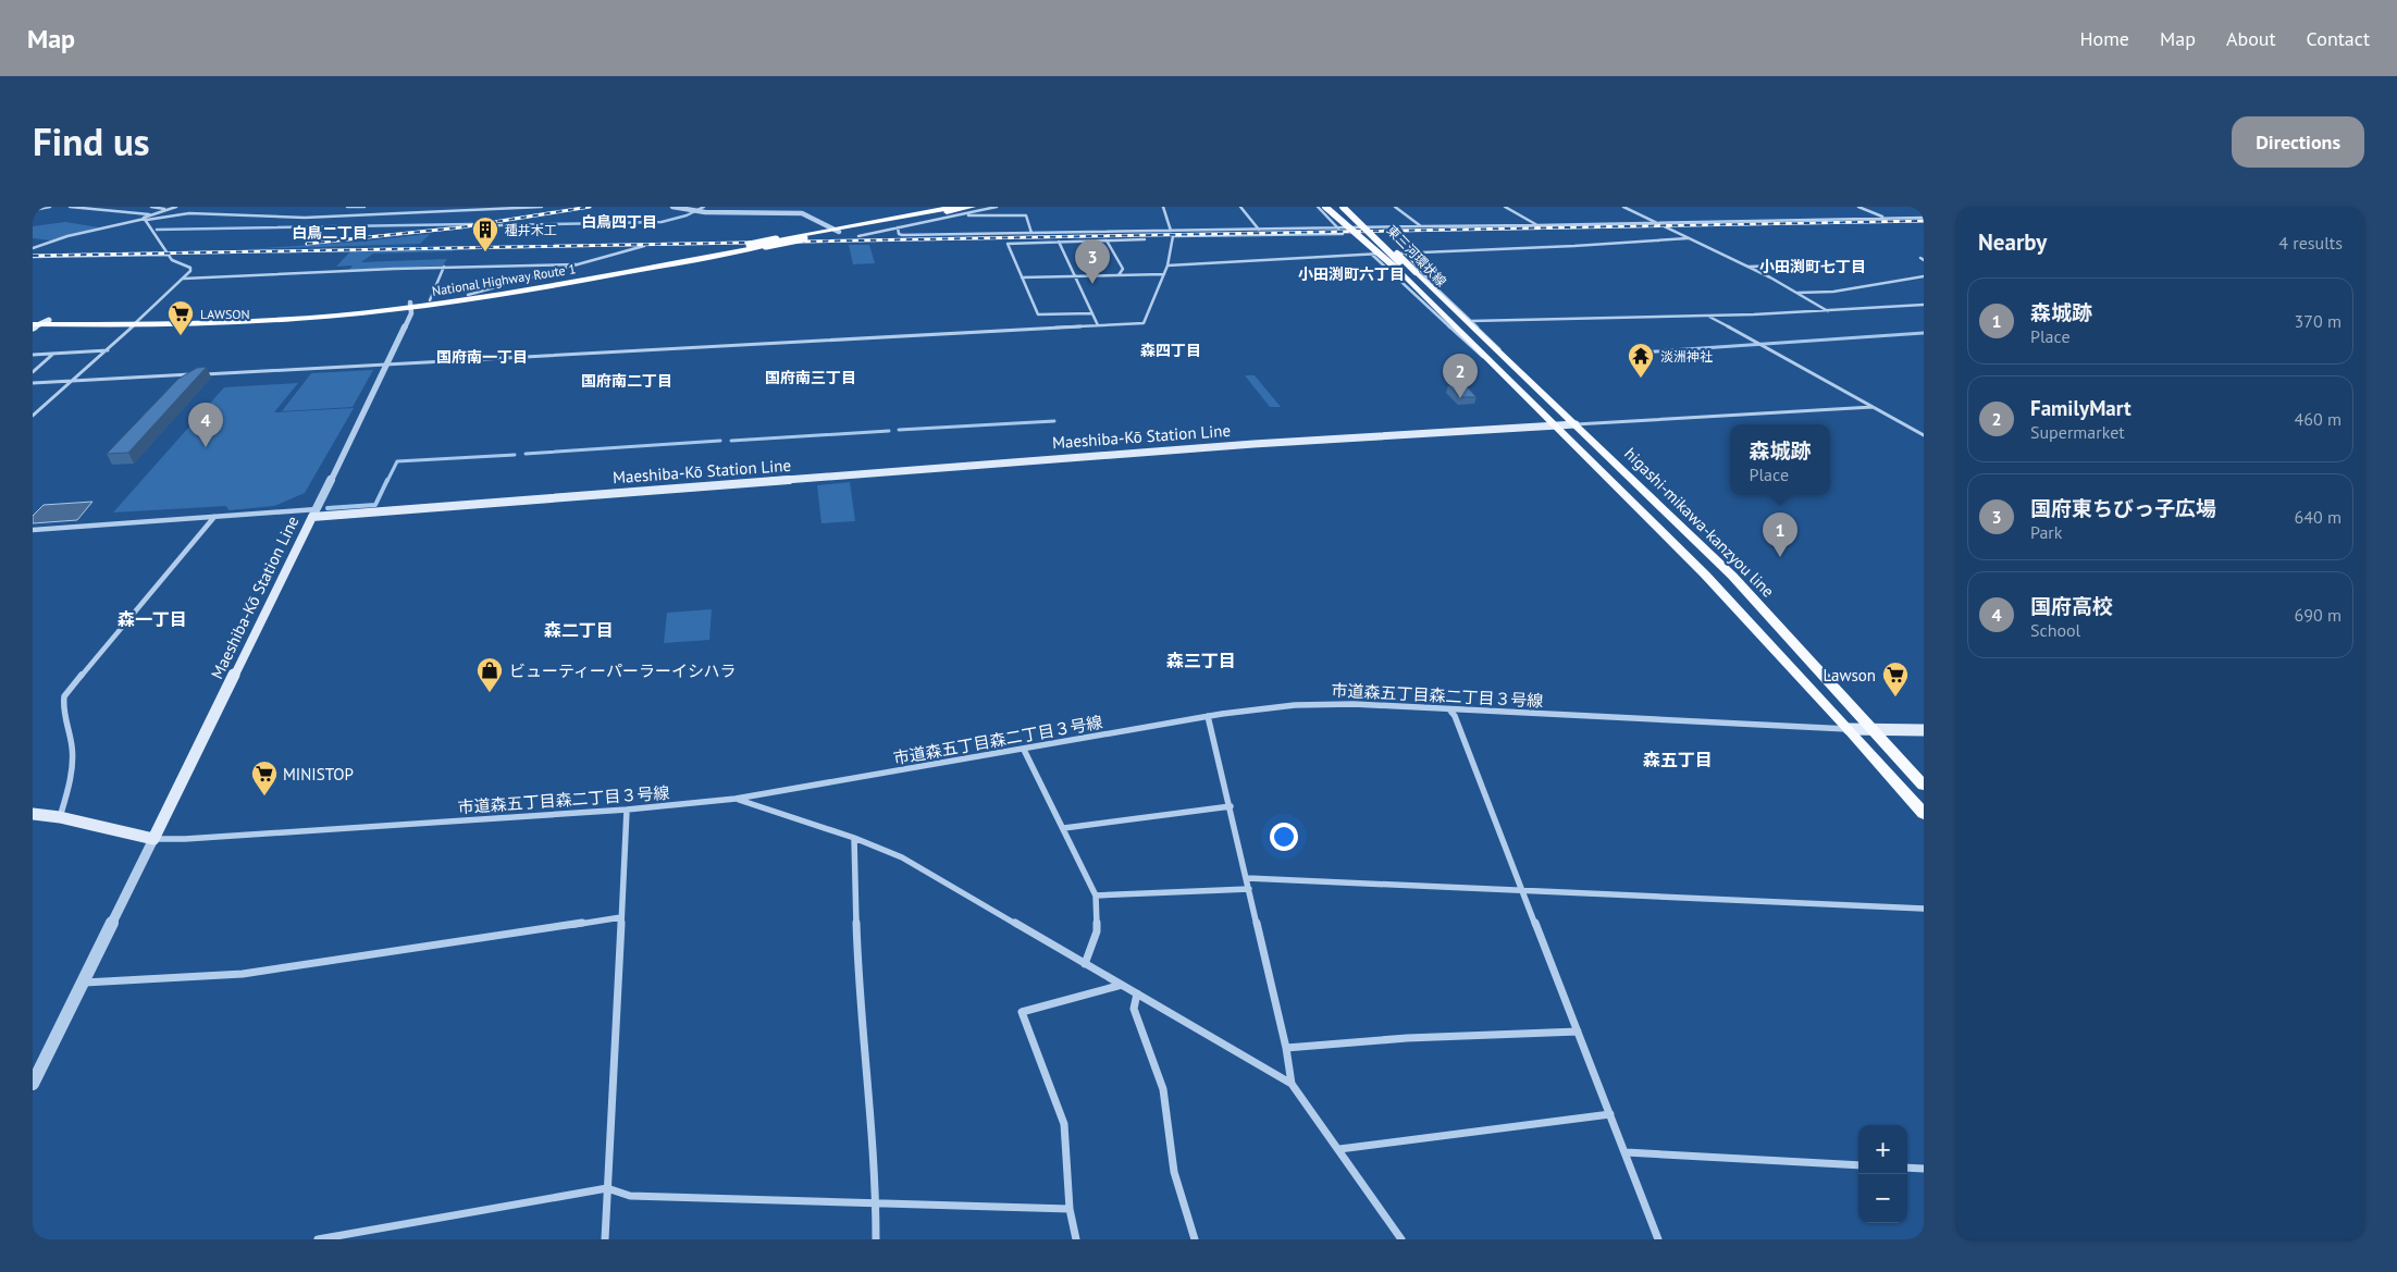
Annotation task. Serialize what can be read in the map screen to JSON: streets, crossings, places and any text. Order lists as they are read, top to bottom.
{
  "streets": {
    "highway": ["National Highway Route 1"],
    "main road": ["東三河環状線", "Maeshiba-Kō Station Line", "higashi-mikawa-kanzyou line"],
    "street": ["市道森五丁目森二丁目３号線"]
  },
  "crossings": [
    ["東三河環状線", "higashi-mikawa-kanzyou line"],
    ["Maeshiba-Kō Station Line", "higashi-mikawa-kanzyou line"],
    ["Maeshiba-Kō Station Line", "市道森五丁目森二丁目３号線"],
    ["higashi-mikawa-kanzyou line", "市道森五丁目森二丁目３号線"]
  ],
  "districts": [
    "白鳥四丁目",
    "白鳥二丁目",
    "小田渕町七丁目",
    "小田渕町六丁目",
    "森四丁目",
    "国府南一丁目",
    "国府南三丁目",
    "国府南二丁目",
    "森一丁目",
    "森二丁目",
    "森三丁目",
    "森五丁目"
  ],
  "places": {
    "building": ["種井木工"],
    "supermarket": ["LAWSON", "Lawson", "MINISTOP"],
    "temple": ["淡洲神社"],
    "shop": ["ビューティーパーラーイシハラ"]
  },
  "page": {
    "header": "Map",
    "nav": [
      "Home",
      "Map",
      "About",
      "Contact"
    ],
    "title": "Find us",
    "buttons": "Directions",
    "heading": ["Nearby", "4 results"],
    "pins": [
      "3",
      "2",
      "4",
      "1"
    ],
    "list": [
      {
        "mark": "1",
        "name": "森城跡",
        "note": "Place",
        "value": "370 m"
      },
      {
        "mark": "2",
        "name": "FamilyMart",
        "note": "Supermarket",
        "value": "460 m"
      },
      {
        "mark": "3",
        "name": "国府東ちびっ子広場",
        "note": "Park",
        "value": "640 m"
      },
      {
        "mark": "4",
        "name": "国府高校",
        "note": "School",
        "value": "690 m"
      }
    ],
    "popup": ["森城跡", "Place"],
    "map_buttons": ["+", "−"]
  }
}
